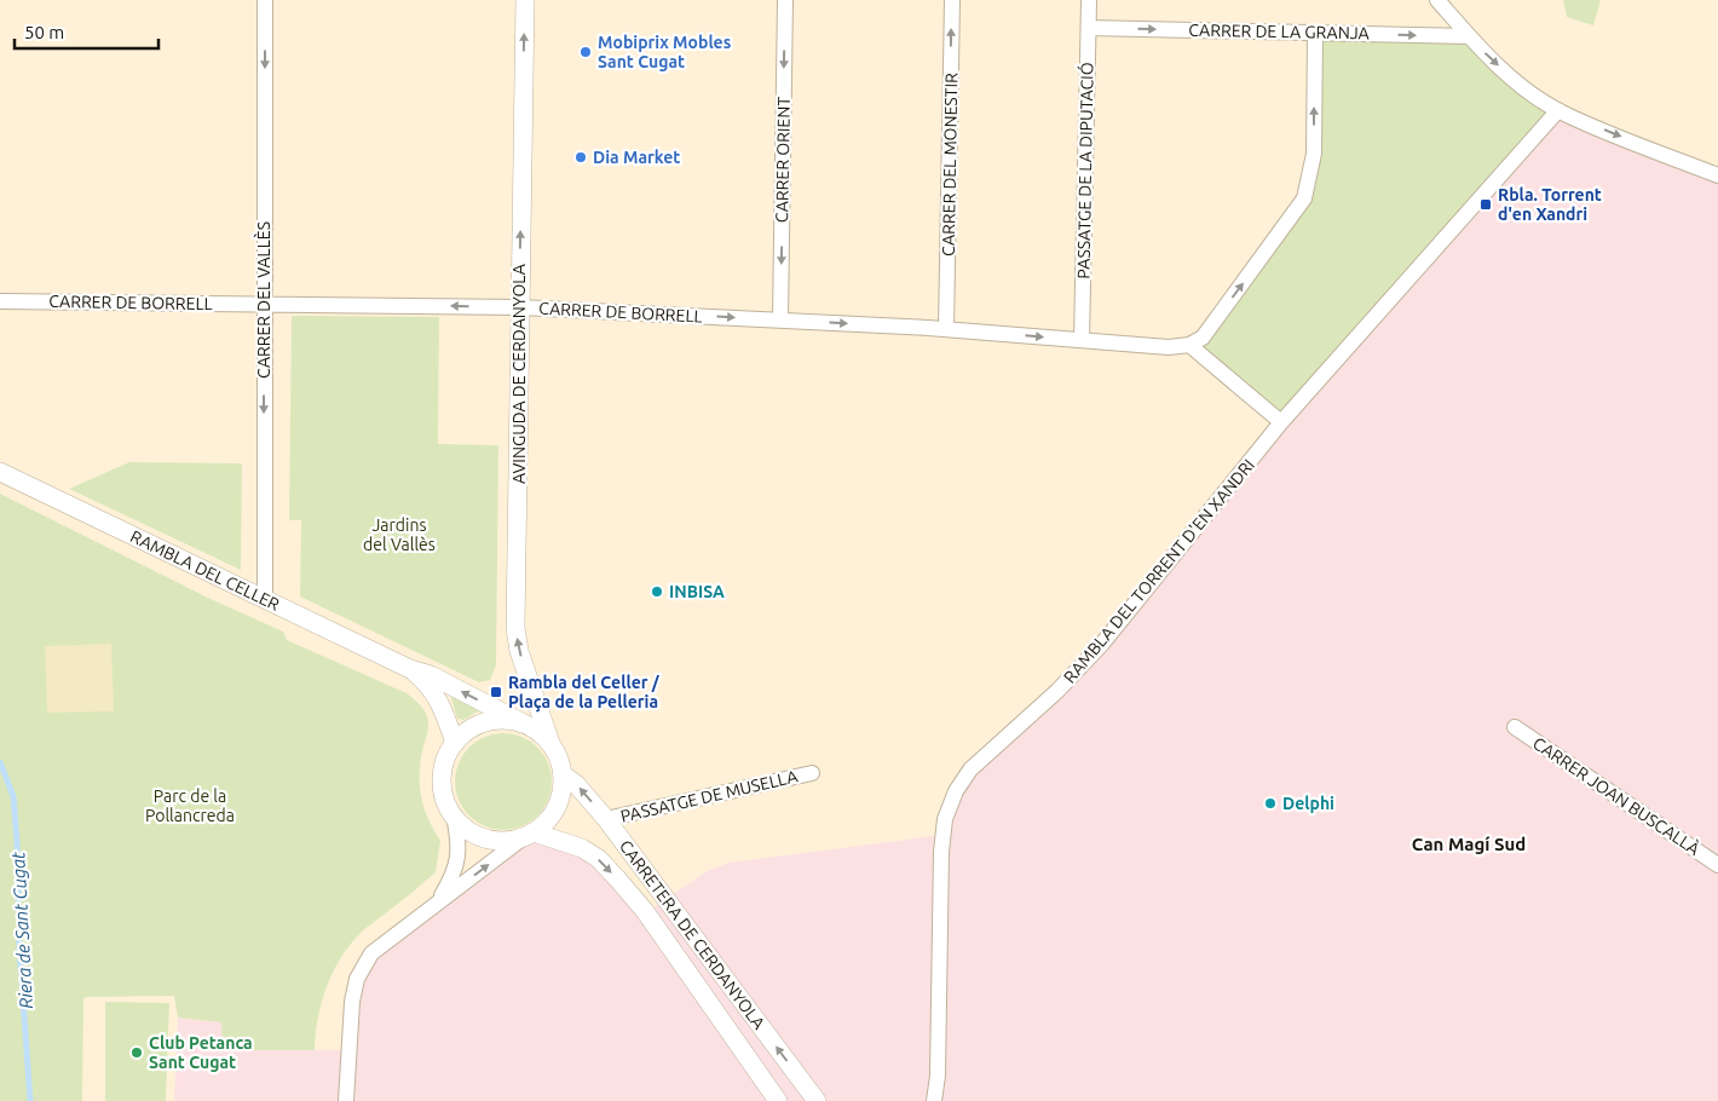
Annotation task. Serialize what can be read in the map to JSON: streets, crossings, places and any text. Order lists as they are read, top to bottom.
{
  "streets": {
    "street": [
      "CARRER DE LA GRANJA",
      "CARRER ORIENT",
      "CARRER DEL MONESTIR",
      "PASSATGE DE LA DIPUTACIÓ",
      "CARRER DEL VALLÈS",
      "CARRER DE BORRELL",
      "AVINGUDA DE CERDANYOLA",
      "RAMBLA DEL CELLER",
      "RAMBLA DEL TORRENT D'EN XANDRI",
      "PASSATGE DE MUSELLA",
      "CARRER JOAN BUSCALLÀ",
      "CARRETERA DE CERDANYOLA"
    ]
  },
  "crossings": [
    ["CARRER DE LA GRANJA", "PASSATGE DE LA DIPUTACIÓ"],
    ["CARRER ORIENT", "CARRER DE BORRELL"],
    ["CARRER DEL MONESTIR", "CARRER DE BORRELL"],
    ["PASSATGE DE LA DIPUTACIÓ", "CARRER DE BORRELL"],
    ["CARRER DEL VALLÈS", "CARRER DE BORRELL"],
    ["CARRER DEL VALLÈS", "RAMBLA DEL CELLER"],
    ["CARRER DE BORRELL", "AVINGUDA DE CERDANYOLA"],
    ["AVINGUDA DE CERDANYOLA", "RAMBLA DEL CELLER"],
    ["AVINGUDA DE CERDANYOLA", "CARRETERA DE CERDANYOLA"],
    ["RAMBLA DEL CELLER", "CARRETERA DE CERDANYOLA"],
    ["PASSATGE DE MUSELLA", "CARRETERA DE CERDANYOLA"]
  ],
  "one_way": [
    "CARRER DE LA GRANJA",
    "CARRER ORIENT",
    "CARRER DEL MONESTIR",
    "CARRER DEL VALLÈS",
    "AVINGUDA DE CERDANYOLA"
  ],
  "districts": ["Can Magí Sud"],
  "water": ["Riera de Sant Cugat"],
  "parks": ["Jardins del Vallès", "Parc de la Pollancreda"],
  "places": {
    "other": [
      "Mobiprix Mobles Sant Cugat",
      "Dia Market",
      "INBISA",
      "Delphi",
      "Club Petanca Sant Cugat"
    ],
    "transit": ["Rbla. Torrent d'en Xandri", "Rambla del Celler / Plaça de la Pelleria"]
  },
  "scale_bar": "50 m"
}
